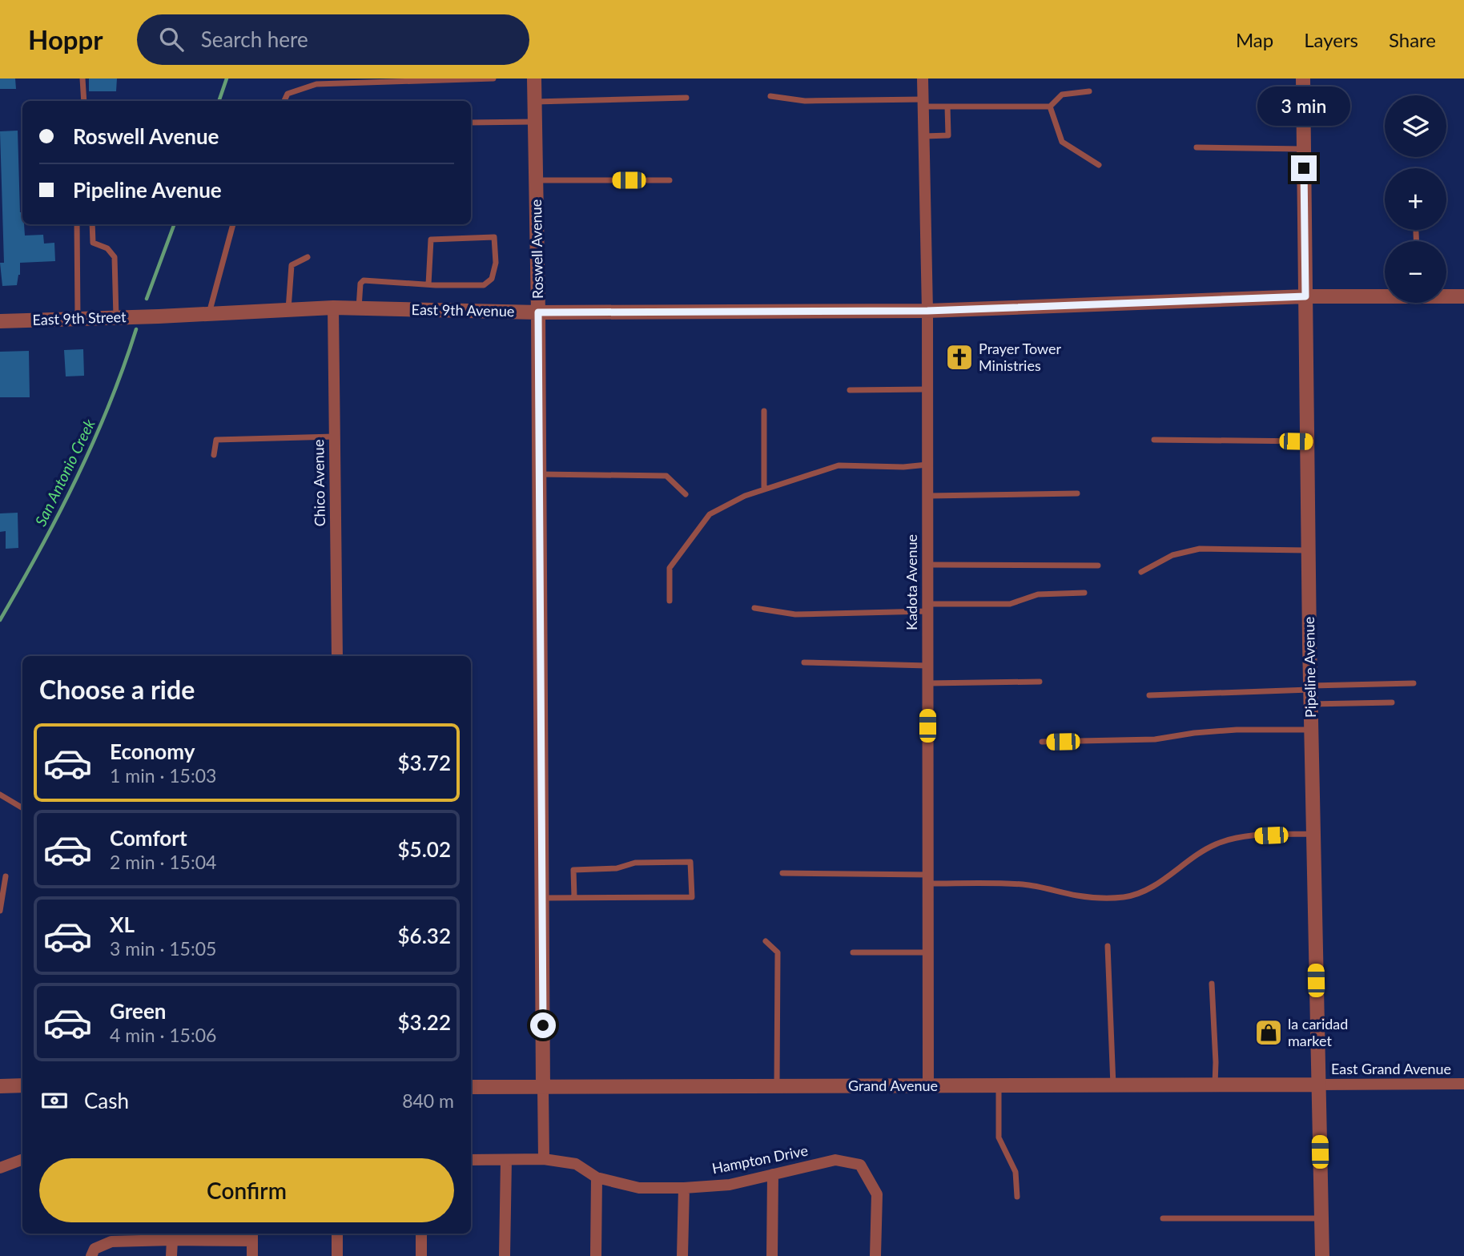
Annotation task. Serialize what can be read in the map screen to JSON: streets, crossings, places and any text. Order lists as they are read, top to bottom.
{
  "streets": {
    "street": [
      "Roswell Avenue",
      "East 9th Avenue",
      "East 9th Street",
      "Chico Avenue",
      "Kadota Avenue",
      "Pipeline Avenue",
      "East Grand Avenue",
      "Grand Avenue",
      "Hampton Drive"
    ]
  },
  "crossings": [
    ["Roswell Avenue", "East 9th Avenue"],
    ["Roswell Avenue", "Grand Avenue"],
    ["Roswell Avenue", "Hampton Drive"],
    ["East 9th Avenue", "East 9th Street"],
    ["East 9th Avenue", "Chico Avenue"],
    ["East 9th Avenue", "Kadota Avenue"],
    ["East 9th Avenue", "Pipeline Avenue"],
    ["Kadota Avenue", "Grand Avenue"],
    ["Pipeline Avenue", "East Grand Avenue"],
    ["Pipeline Avenue", "Grand Avenue"],
    ["East Grand Avenue", "Grand Avenue"]
  ],
  "water": ["San Antonio Creek"],
  "places": {
    "church": ["Prayer Tower Ministries"],
    "shop": ["la caridad market"]
  },
  "page": {
    "header": "Hoppr",
    "search": "Search here",
    "nav": ["Map", "Layers", "Share"],
    "bubble": "3 min",
    "map_buttons": ["+", "−"],
    "banner": ["Roswell Avenue", "Pipeline Avenue"],
    "heading": "Choose a ride",
    "list": [
      {
        "name": "Economy",
        "note": "1 min · 15:03",
        "value": "$3.72"
      },
      {
        "name": "Comfort",
        "note": "2 min · 15:04",
        "value": "$5.02"
      },
      {
        "name": "XL",
        "note": "3 min · 15:05",
        "value": "$6.32"
      },
      {
        "name": "Green",
        "note": "4 min · 15:06",
        "value": "$3.22"
      }
    ],
    "pay": ["Cash", "840 m"],
    "buttons": "Confirm"
  }
}
